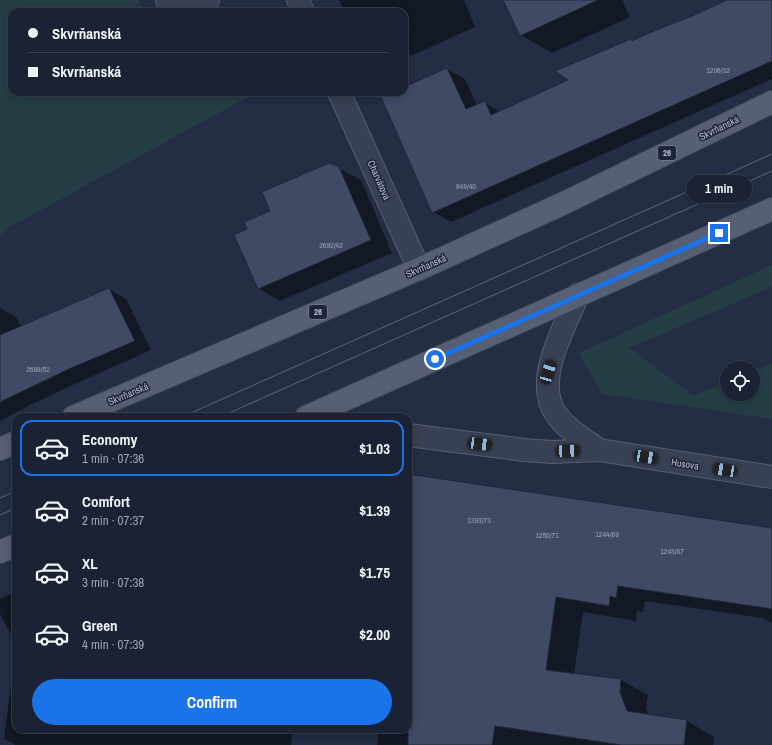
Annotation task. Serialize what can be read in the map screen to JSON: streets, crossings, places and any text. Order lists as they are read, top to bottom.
{
  "streets": {
    "main road": ["Skvrňanská", "26"],
    "street": ["Charvátova", "Husova"]
  },
  "crossings": [
    ["Skvrňanská", "Charvátova"]
  ],
  "house_numbers": [
    "1206/32",
    "849/40",
    "2692/42",
    "2688/52",
    "1393/73",
    "1244/69",
    "1250/71",
    "1243/67"
  ],
  "page": {
    "banner": ["Skvrňanská", "Skvrňanská"],
    "bubble": "1 min",
    "list": [
      {
        "name": "Economy",
        "note": "1 min · 07:36",
        "value": "$1.03"
      },
      {
        "name": "Comfort",
        "note": "2 min · 07:37",
        "value": "$1.39"
      },
      {
        "name": "XL",
        "note": "3 min · 07:38",
        "value": "$1.75"
      },
      {
        "name": "Green",
        "note": "4 min · 07:39",
        "value": "$2.00"
      }
    ],
    "buttons": "Confirm"
  }
}
